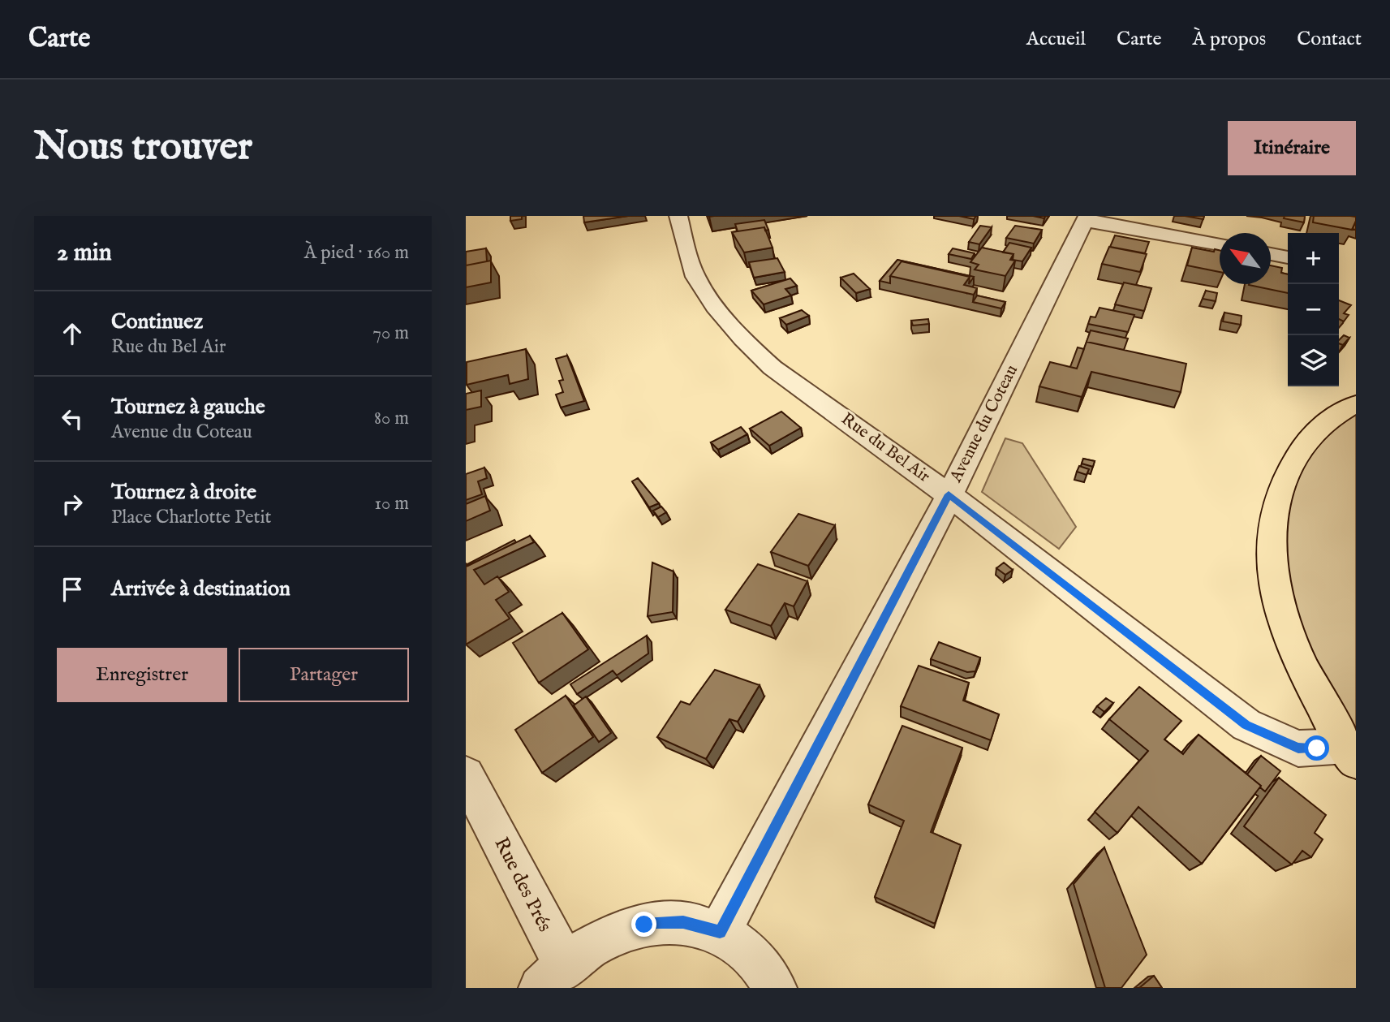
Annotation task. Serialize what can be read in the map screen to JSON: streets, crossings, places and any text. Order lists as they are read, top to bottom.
{
  "streets": {
    "street": ["Avenue du Coteau", "Rue du Bel Air", "Rue des Prés"]
  },
  "crossings": [
    ["Avenue du Coteau", "Rue du Bel Air"]
  ],
  "north": "top left",
  "page": {
    "header": "Carte",
    "nav": [
      "Accueil",
      "Carte",
      "À propos",
      "Contact"
    ],
    "buttons": [
      "Itinéraire",
      ["Enregistrer", "Partager"]
    ],
    "title": "Nous trouver",
    "heading": ["2 min", "À pied · 160 m"],
    "map_buttons": ["+", "−"],
    "list": [
      ["Continuez", "Rue du Bel Air", "70 m"],
      ["Tournez à gauche", "Avenue du Coteau", "80 m"],
      ["Tournez à droite", "Place Charlotte Petit", "10 m"],
      "Arrivée à destination"
    ]
  }
}
